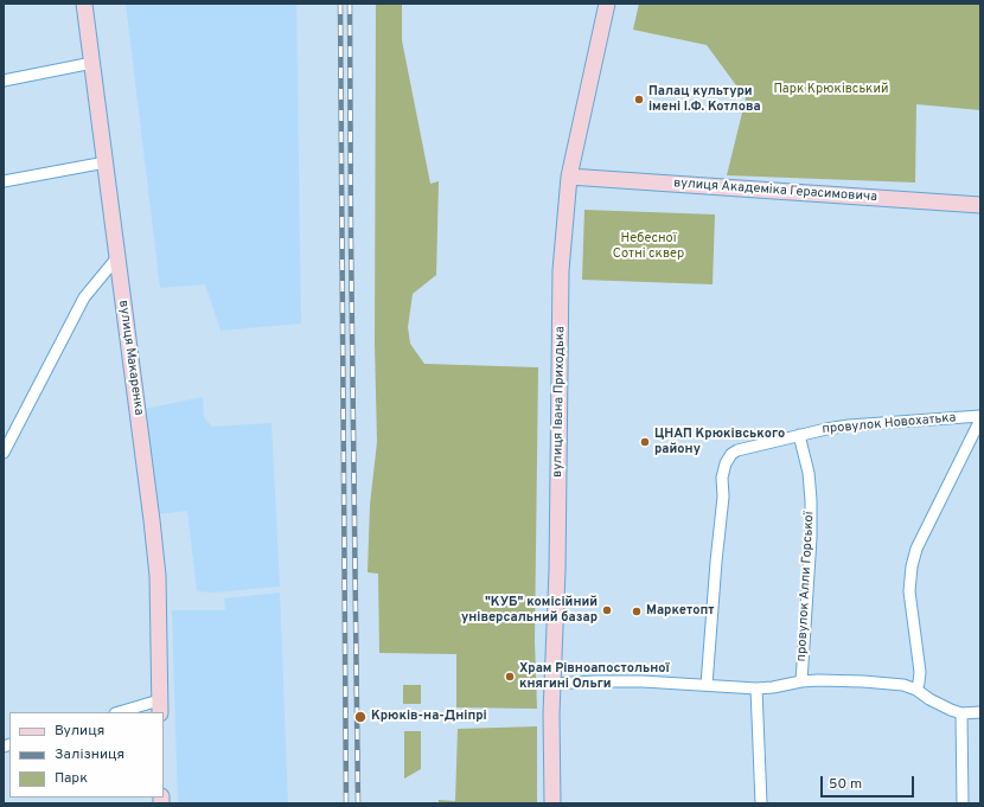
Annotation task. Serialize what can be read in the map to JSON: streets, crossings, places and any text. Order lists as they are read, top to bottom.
{
  "streets": {
    "main road": ["вулиця Академіка Герасимовича", "вулиця Макаренка", "вулиця Івана Приходька"],
    "street": ["провулок Новохатька", "провулок Алли Горської"]
  },
  "crossings": [
    ["вулиця Академіка Герасимовича", "вулиця Івана Приходька"],
    ["провулок Новохатька", "провулок Алли Горської"]
  ],
  "parks": ["Парк Крюківський", "Небесної Сотні сквер"],
  "places": [
    "Палац культури імені І.Ф. Котлова",
    "ЦНАП Крюківського району",
    "\"КУБ\" комісійний універсальний базар",
    "Маркетопт",
    "Храм Рівноапостольної княгині Ольги",
    "Крюків-на-Дніпрі"
  ],
  "legend": ["Вулиця", "Залізниця", "Парк"],
  "scale_bar": "50 m"
}
